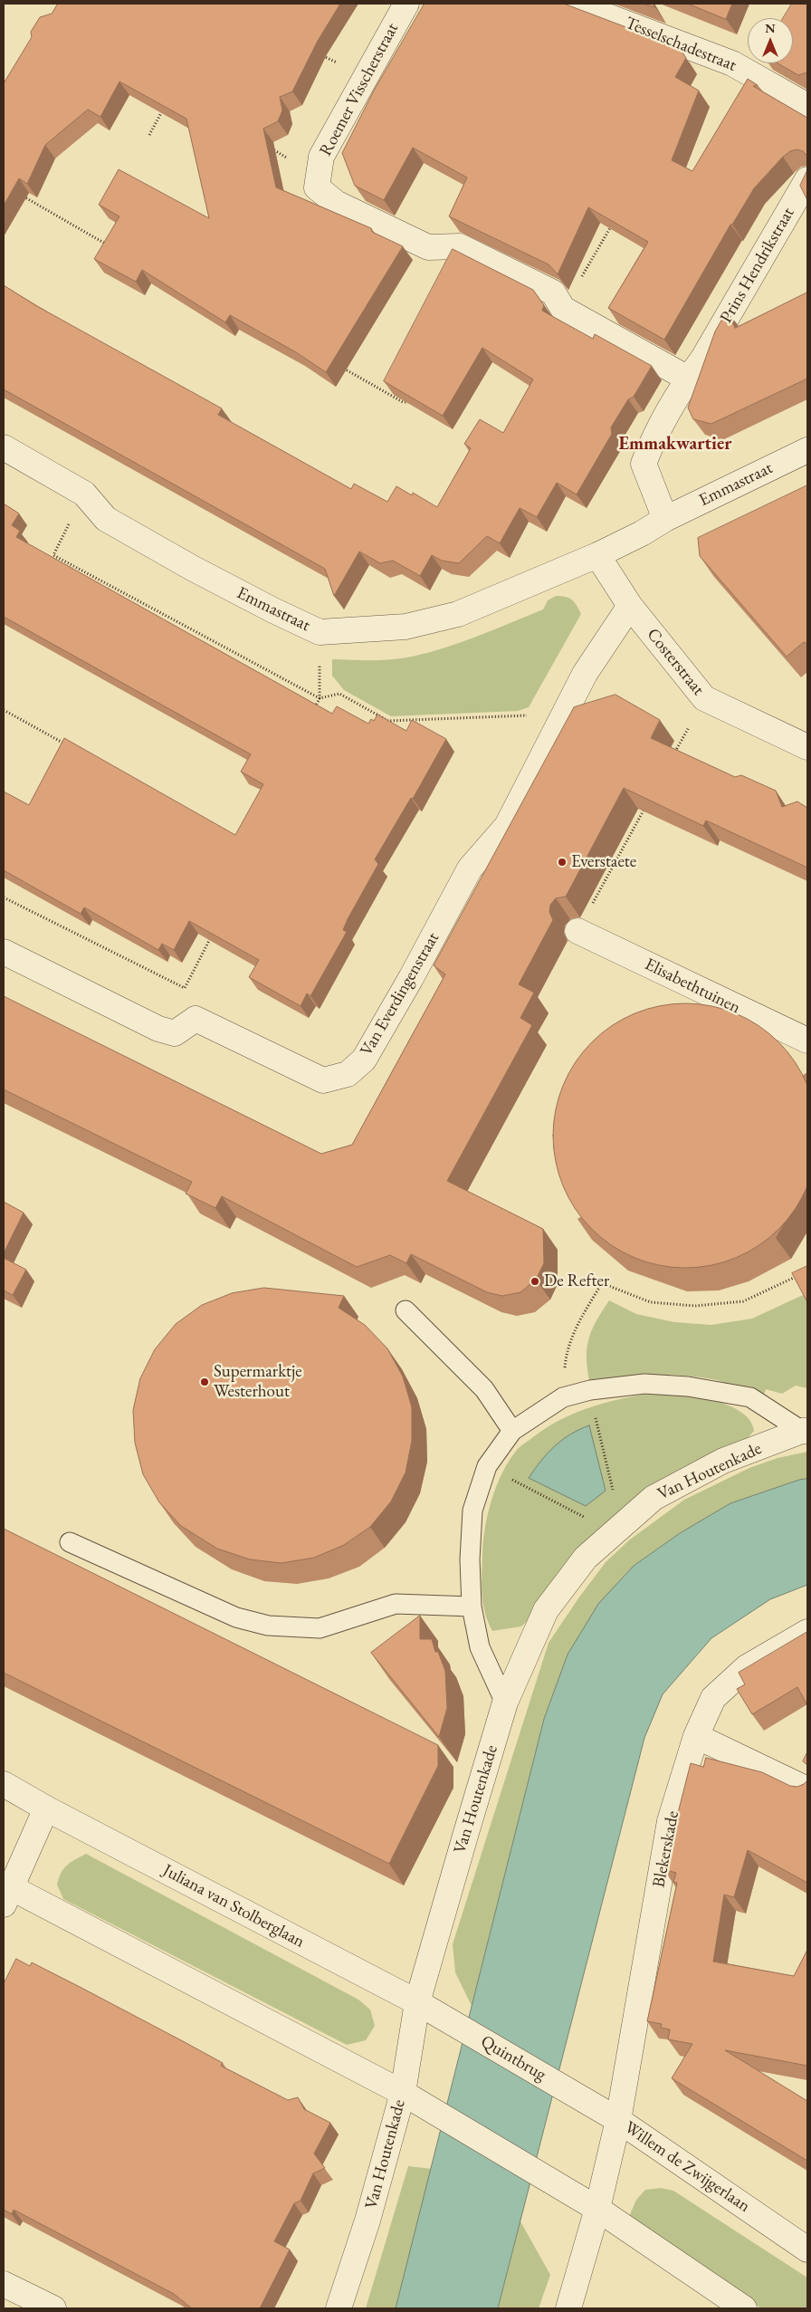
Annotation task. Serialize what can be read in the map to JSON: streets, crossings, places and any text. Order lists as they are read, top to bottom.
{
  "streets": {
    "street": [
      "Tesselschadestraat",
      "Roemer Visscherstraat",
      "Prins Hendrikstraat",
      "Emmastraat",
      "Costerstraat",
      "Elisabethtuinen",
      "Van Everdingenstraat",
      "Van Houtenkade",
      "Blekerskade",
      "Juliana van Stolberglaan",
      "Quintbrug",
      "Willem de Zwijgerlaan"
    ]
  },
  "crossings": [
    ["Roemer Visscherstraat", "Prins Hendrikstraat"],
    ["Prins Hendrikstraat", "Emmastraat"],
    ["Emmastraat", "Costerstraat"],
    ["Costerstraat", "Van Everdingenstraat"],
    ["Van Houtenkade", "Juliana van Stolberglaan"],
    ["Blekerskade", "Willem de Zwijgerlaan"],
    ["Juliana van Stolberglaan", "Quintbrug"],
    ["Quintbrug", "Willem de Zwijgerlaan"]
  ],
  "districts": ["Emmakwartier"],
  "places": ["Everstaete", "De Refter", "Supermarktje Westerhout"],
  "north": "top"
}
